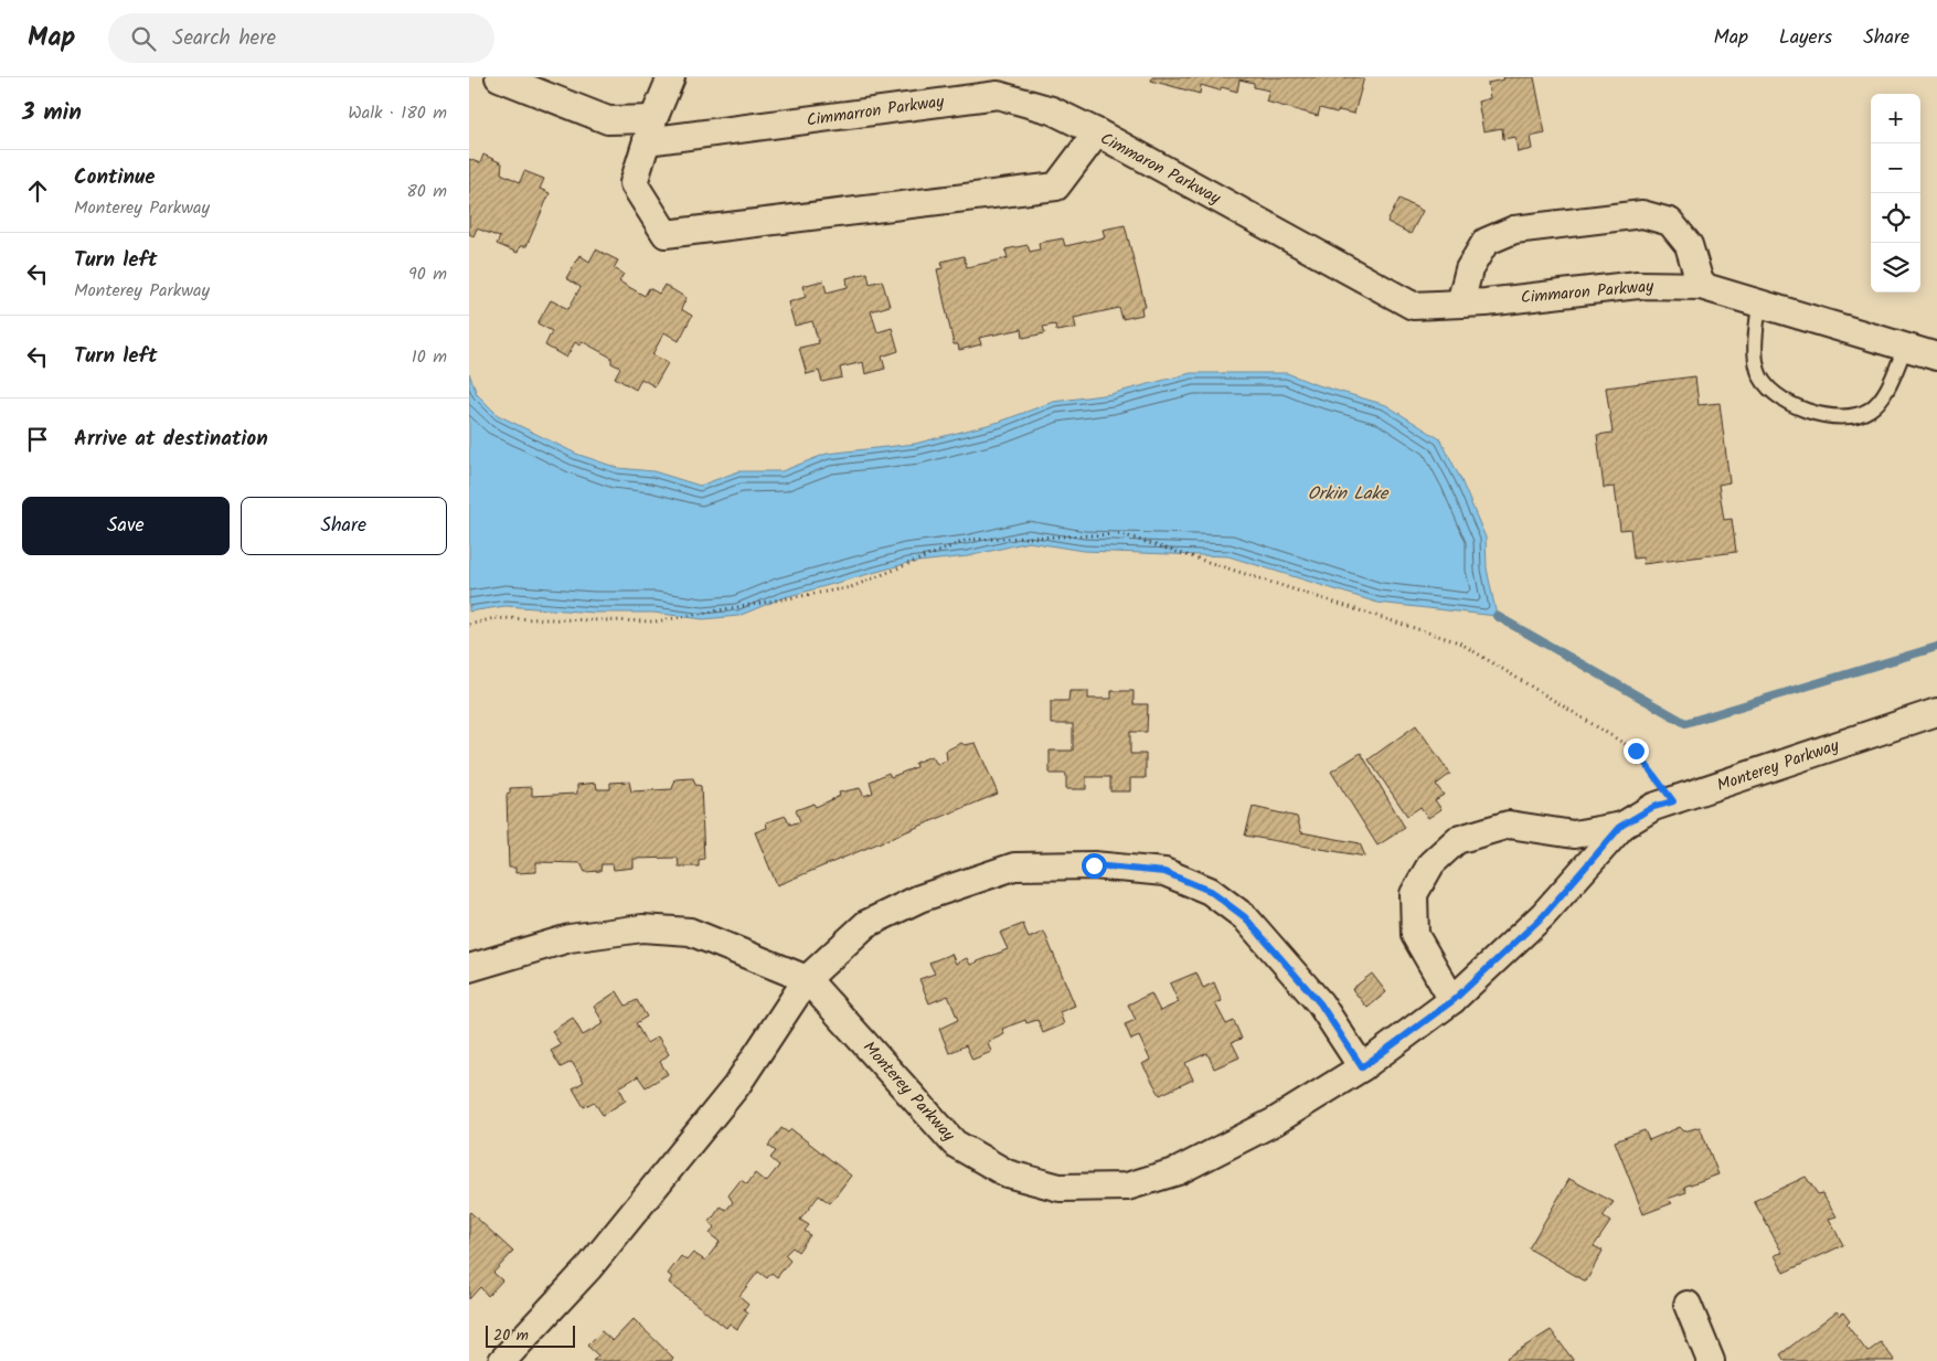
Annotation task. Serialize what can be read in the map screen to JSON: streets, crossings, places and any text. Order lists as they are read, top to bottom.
{
  "streets": {
    "street": ["Cimmarron Parkway", "Cimmaron Parkway", "Monterey Parkway"]
  },
  "crossings": [
    ["Cimmarron Parkway", "Cimmaron Parkway"]
  ],
  "water": ["Orkin Lake"],
  "scale_bar": "20 m",
  "page": {
    "header": "Map",
    "search": "Search here",
    "nav": ["Map", "Layers", "Share"],
    "heading": ["3 min", "Walk · 180 m"],
    "map_buttons": ["+", "−"],
    "list": [
      ["Continue", "Monterey Parkway", "80 m"],
      ["Turn left", "Monterey Parkway", "90 m"],
      ["Turn left", "10 m"],
      "Arrive at destination"
    ],
    "buttons": ["Save", "Share"],
    "scale": "20 m"
  }
}
